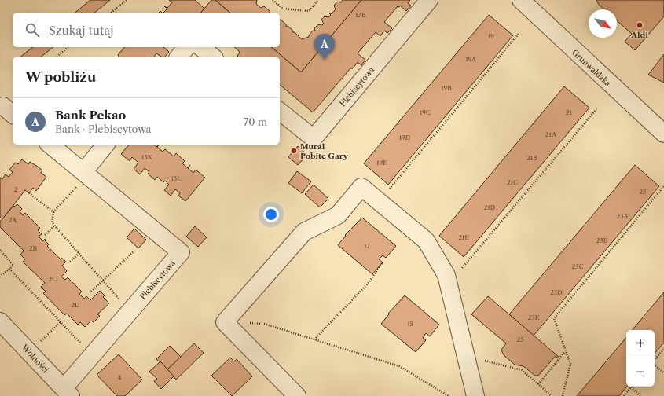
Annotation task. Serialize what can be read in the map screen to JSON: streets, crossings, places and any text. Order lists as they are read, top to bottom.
{
  "streets": {
    "street": ["Grunwaldzka", "Plebiscytowa", "Wolności"]
  },
  "crossings": [
    ["Plebiscytowa", "Wolności"]
  ],
  "places": ["Aldi", "Mural Pobite Gary"],
  "house_numbers": [
    "13B",
    "19",
    "19A",
    "19B",
    "19C",
    "21",
    "21A",
    "19D",
    "13K",
    "21B",
    "19E",
    "13L",
    "21C",
    "2",
    "23",
    "21D",
    "23A",
    "2A",
    "21E",
    "23B",
    "17",
    "2B",
    "23C",
    "2C",
    "23D",
    "2D",
    "23E",
    "15",
    "25",
    "4"
  ],
  "north": "bottom right",
  "page": {
    "search": "Szukaj tutaj",
    "pins": "A",
    "heading": "W pobliżu",
    "list": [
      {
        "mark": "A",
        "name": "Bank Pekao",
        "note": "Bank · Plebiscytowa",
        "value": "70 m"
      }
    ],
    "map_buttons": ["+", "−"]
  }
}
